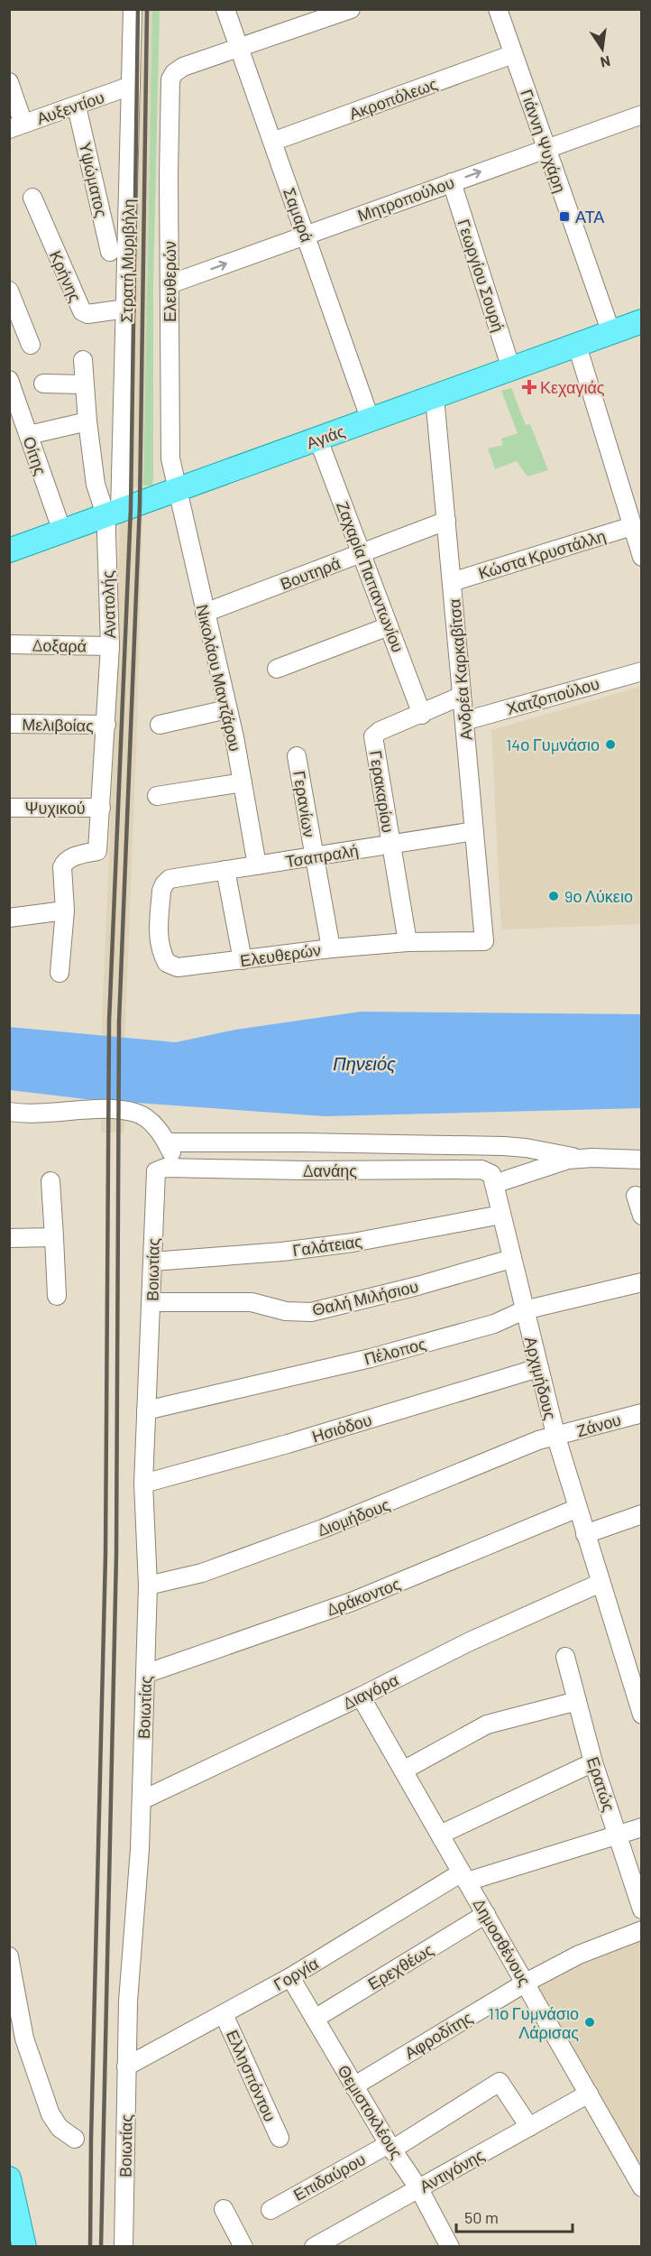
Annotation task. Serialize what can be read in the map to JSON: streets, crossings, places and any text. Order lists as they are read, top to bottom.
{
  "streets": {
    "main road": ["Αγιάς"],
    "street": [
      "Ακροπόλεως",
      "Αυξεντίου",
      "Γιάννη Ψυχάρη",
      "Υψώματος",
      "Μητροπούλου",
      "Σαμαρά",
      "Στρατή Μυριβήλη",
      "Γεωργίου Σουρή",
      "Κρήνης",
      "Ελευθερών",
      "Οίτης",
      "Κώστα Κρυστάλλη",
      "Βουτηρά",
      "Ζαχαρία Παπαντωνίου",
      "Ανατολής",
      "Δοξαρά",
      "Ανδρέα Καρκαβίτσα",
      "Νικολάου Μαντζάρου",
      "Χατζοπούλου",
      "Μελιβοίας",
      "Γερακαρίου",
      "Γερανίων",
      "Ψυχικού",
      "Τσαπραλή",
      "Δανάης",
      "Γαλάτειας",
      "Βοιωτίας",
      "Θαλή Μιλήσιου",
      "Πέλοπος",
      "Αρχιμήδους",
      "Ζάνου",
      "Ησιόδου",
      "Διομήδους",
      "Δράκοντος",
      "Διαγόρα",
      "Ερατώς",
      "Δημοσθένους",
      "Ερεχθέως",
      "Γοργία",
      "Αφροδίτης",
      "Ελλησπόντου",
      "Θεμιστοκλέους",
      "Αντιγόνης",
      "Επιδαύρου"
    ]
  },
  "crossings": [
    ["Ακροπόλεως", "Γιάννη Ψυχάρη"],
    ["Ακροπόλεως", "Σαμαρά"],
    ["Αυξεντίου", "Υψώματος"],
    ["Αυξεντίου", "Στρατή Μυριβήλη"],
    ["Γιάννη Ψυχάρη", "Μητροπούλου"],
    ["Γιάννη Ψυχάρη", "Αγιάς"],
    ["Μητροπούλου", "Σαμαρά"],
    ["Μητροπούλου", "Γεωργίου Σουρή"],
    ["Μητροπούλου", "Ελευθερών"],
    ["Σαμαρά", "Ελευθερών"],
    ["Σαμαρά", "Αγιάς"],
    ["Στρατή Μυριβήλη", "Κρήνης"],
    ["Στρατή Μυριβήλη", "Αγιάς"],
    ["Στρατή Μυριβήλη", "Ανατολής"],
    ["Γεωργίου Σουρή", "Αγιάς"],
    ["Ελευθερών", "Αγιάς"],
    ["Ελευθερών", "Ανδρέα Καρκαβίτσα"],
    ["Ελευθερών", "Νικολάου Μαντζάρου"],
    ["Ελευθερών", "Γερακαρίου"],
    ["Ελευθερών", "Γερανίων"],
    ["Ελευθερών", "Τσαπραλή"],
    ["Αγιάς", "Οίτης"],
    ["Αγιάς", "Ζαχαρία Παπαντωνίου"],
    ["Αγιάς", "Ανατολής"],
    ["Αγιάς", "Ανδρέα Καρκαβίτσα"],
    ["Αγιάς", "Νικολάου Μαντζάρου"],
    ["Κώστα Κρυστάλλη", "Ανδρέα Καρκαβίτσα"],
    ["Βουτηρά", "Ζαχαρία Παπαντωνίου"],
    ["Βουτηρά", "Ανδρέα Καρκαβίτσα"],
    ["Βουτηρά", "Νικολάου Μαντζάρου"],
    ["Ζαχαρία Παπαντωνίου", "Γερακαρίου"],
    ["Ανατολής", "Δοξαρά"],
    ["Ανατολής", "Μελιβοίας"],
    ["Ανατολής", "Ψυχικού"],
    ["Ανδρέα Καρκαβίτσα", "Χατζοπούλου"],
    ["Ανδρέα Καρκαβίτσα", "Γερακαρίου"],
    ["Ανδρέα Καρκαβίτσα", "Τσαπραλή"],
    ["Νικολάου Μαντζάρου", "Τσαπραλή"],
    ["Γερακαρίου", "Τσαπραλή"],
    ["Γερανίων", "Τσαπραλή"],
    ["Δανάης", "Βοιωτίας"],
    ["Δανάης", "Αρχιμήδους"],
    ["Γαλάτειας", "Βοιωτίας"],
    ["Γαλάτειας", "Αρχιμήδους"],
    ["Βοιωτίας", "Θαλή Μιλήσιου"],
    ["Βοιωτίας", "Πέλοπος"],
    ["Βοιωτίας", "Ησιόδου"],
    ["Βοιωτίας", "Διομήδους"],
    ["Βοιωτίας", "Δράκοντος"],
    ["Βοιωτίας", "Διαγόρα"],
    ["Βοιωτίας", "Γοργία"],
    ["Θαλή Μιλήσιου", "Αρχιμήδους"],
    ["Πέλοπος", "Αρχιμήδους"],
    ["Αρχιμήδους", "Ζάνου"],
    ["Αρχιμήδους", "Ησιόδου"],
    ["Αρχιμήδους", "Διομήδους"],
    ["Αρχιμήδους", "Δράκοντος"],
    ["Αρχιμήδους", "Διαγόρα"],
    ["Ζάνου", "Διομήδους"],
    ["Διαγόρα", "Δημοσθένους"],
    ["Ερατώς", "Γοργία"],
    ["Δημοσθένους", "Ερεχθέως"],
    ["Δημοσθένους", "Γοργία"],
    ["Δημοσθένους", "Αφροδίτης"],
    ["Δημοσθένους", "Αντιγόνης"],
    ["Ερεχθέως", "Θεμιστοκλέους"],
    ["Γοργία", "Ελλησπόντου"],
    ["Γοργία", "Θεμιστοκλέους"],
    ["Αφροδίτης", "Θεμιστοκλέους"],
    ["Θεμιστοκλέους", "Αντιγόνης"],
    ["Θεμιστοκλέους", "Επιδαύρου"],
    ["Αντιγόνης", "Επιδαύρου"]
  ],
  "one_way": ["Μητροπούλου"],
  "water": ["Πηνειός"],
  "places": {
    "transit": ["ΑΤΑ"],
    "health": ["Κεχαγιάς"],
    "other": ["14ο Γυμνάσιο", "9ο Λύκειο", "11ο Γυμνάσιο Λάρισας"]
  },
  "scale_bar": "50 m",
  "north": "bottom"
}
